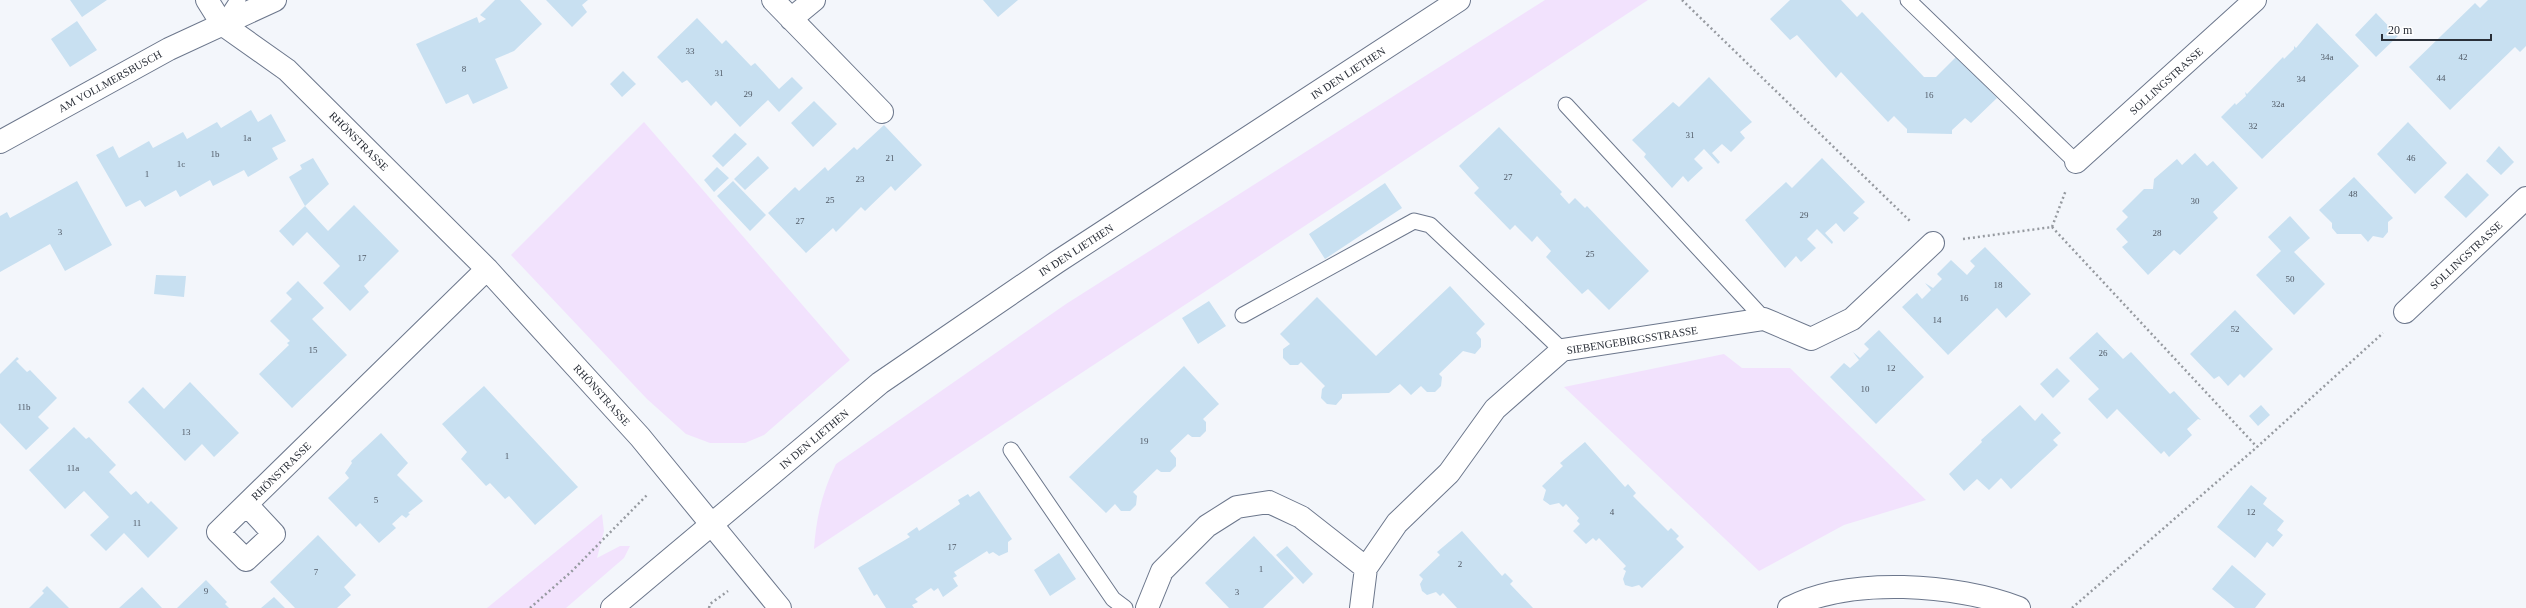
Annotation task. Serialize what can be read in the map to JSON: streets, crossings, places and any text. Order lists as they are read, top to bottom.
{
  "streets": {
    "street": [
      "IN DEN LIETHEN",
      "AM VOLLMERSBUSCH",
      "SOLLINGSTRASSE",
      "RHÖNSTRASSE",
      "SIEBENGEBIRGSSTRASSE"
    ]
  },
  "crossings": [
    ["IN DEN LIETHEN", "RHÖNSTRASSE"],
    ["AM VOLLMERSBUSCH", "RHÖNSTRASSE"]
  ],
  "house_numbers": [
    "33",
    "34a",
    "42",
    "8",
    "31",
    "44",
    "34",
    "29",
    "16",
    "32a",
    "32",
    "31",
    "1a",
    "1b",
    "21",
    "46",
    "1c",
    "1",
    "27",
    "23",
    "48",
    "25",
    "30",
    "29",
    "27",
    "3",
    "28",
    "25",
    "17",
    "50",
    "18",
    "16",
    "14",
    "52",
    "15",
    "26",
    "12",
    "10",
    "11b",
    "13",
    "19",
    "1",
    "11a",
    "5",
    "4",
    "12",
    "11",
    "17",
    "2",
    "1",
    "7",
    "9",
    "3"
  ],
  "scale_bar": "20 m"
}
